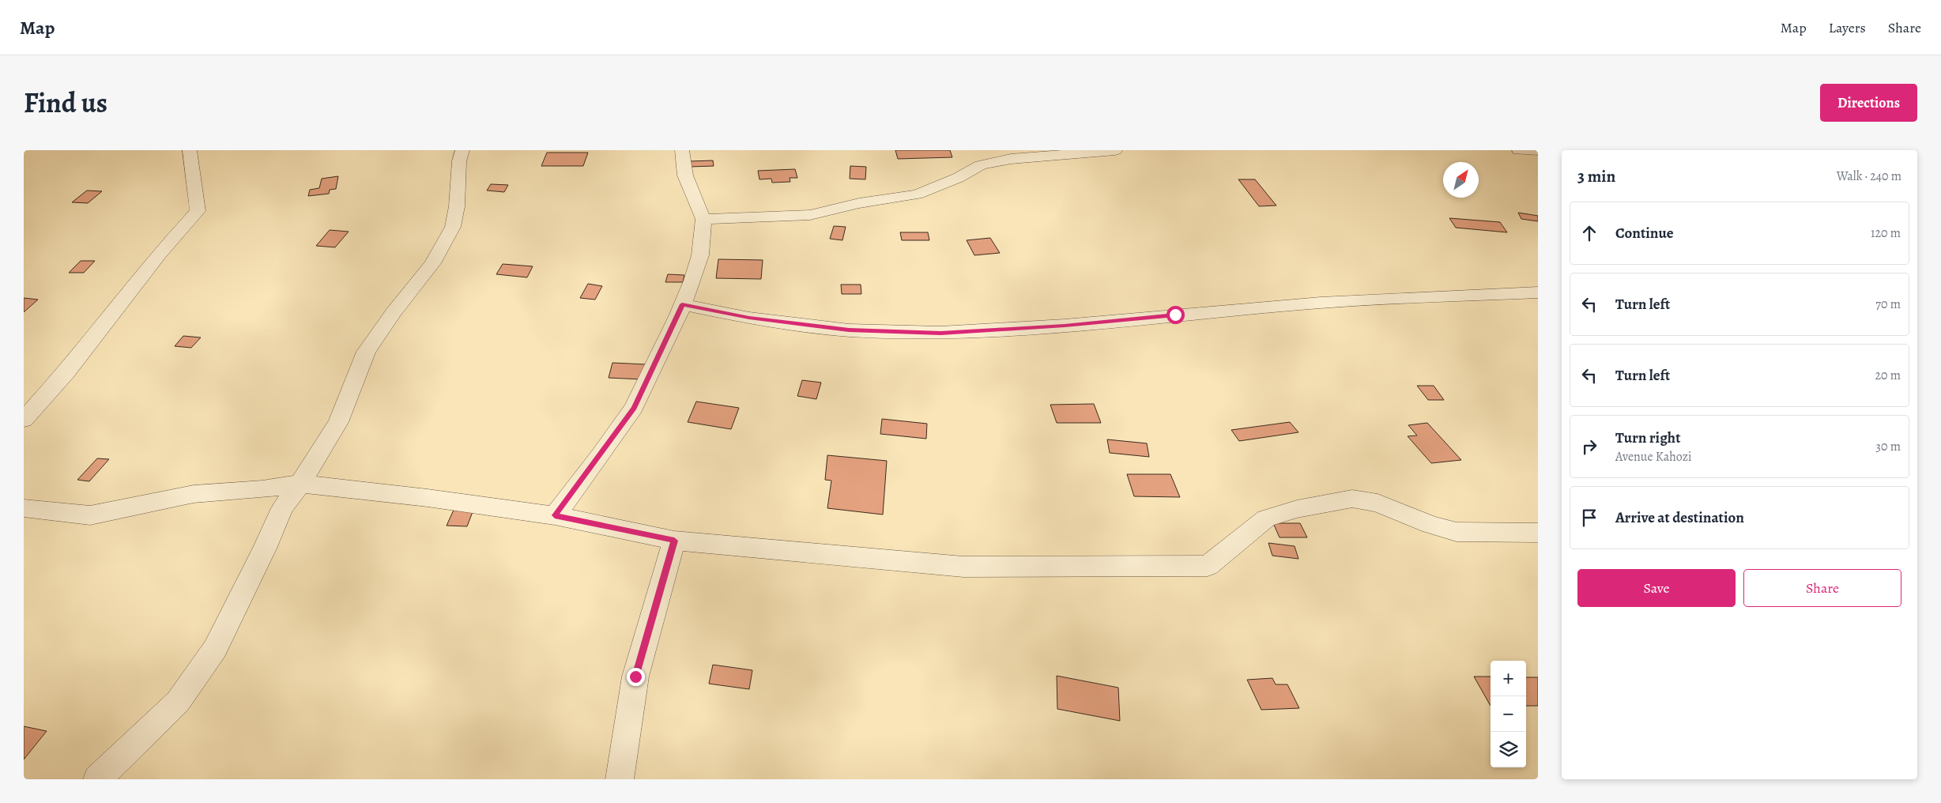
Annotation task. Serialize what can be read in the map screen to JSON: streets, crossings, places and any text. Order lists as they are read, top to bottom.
{
  "north": "top right",
  "page": {
    "header": "Map",
    "nav": ["Map", "Layers", "Share"],
    "title": "Find us",
    "buttons": [
      "Directions",
      ["Save", "Share"]
    ],
    "heading": ["3 min", "Walk · 240 m"],
    "list": [
      ["Continue", "120 m"],
      ["Turn left", "70 m"],
      ["Turn left", "20 m"],
      ["Turn right", "Avenue Kahozi", "30 m"],
      "Arrive at destination"
    ],
    "map_buttons": ["+", "−"]
  }
}
